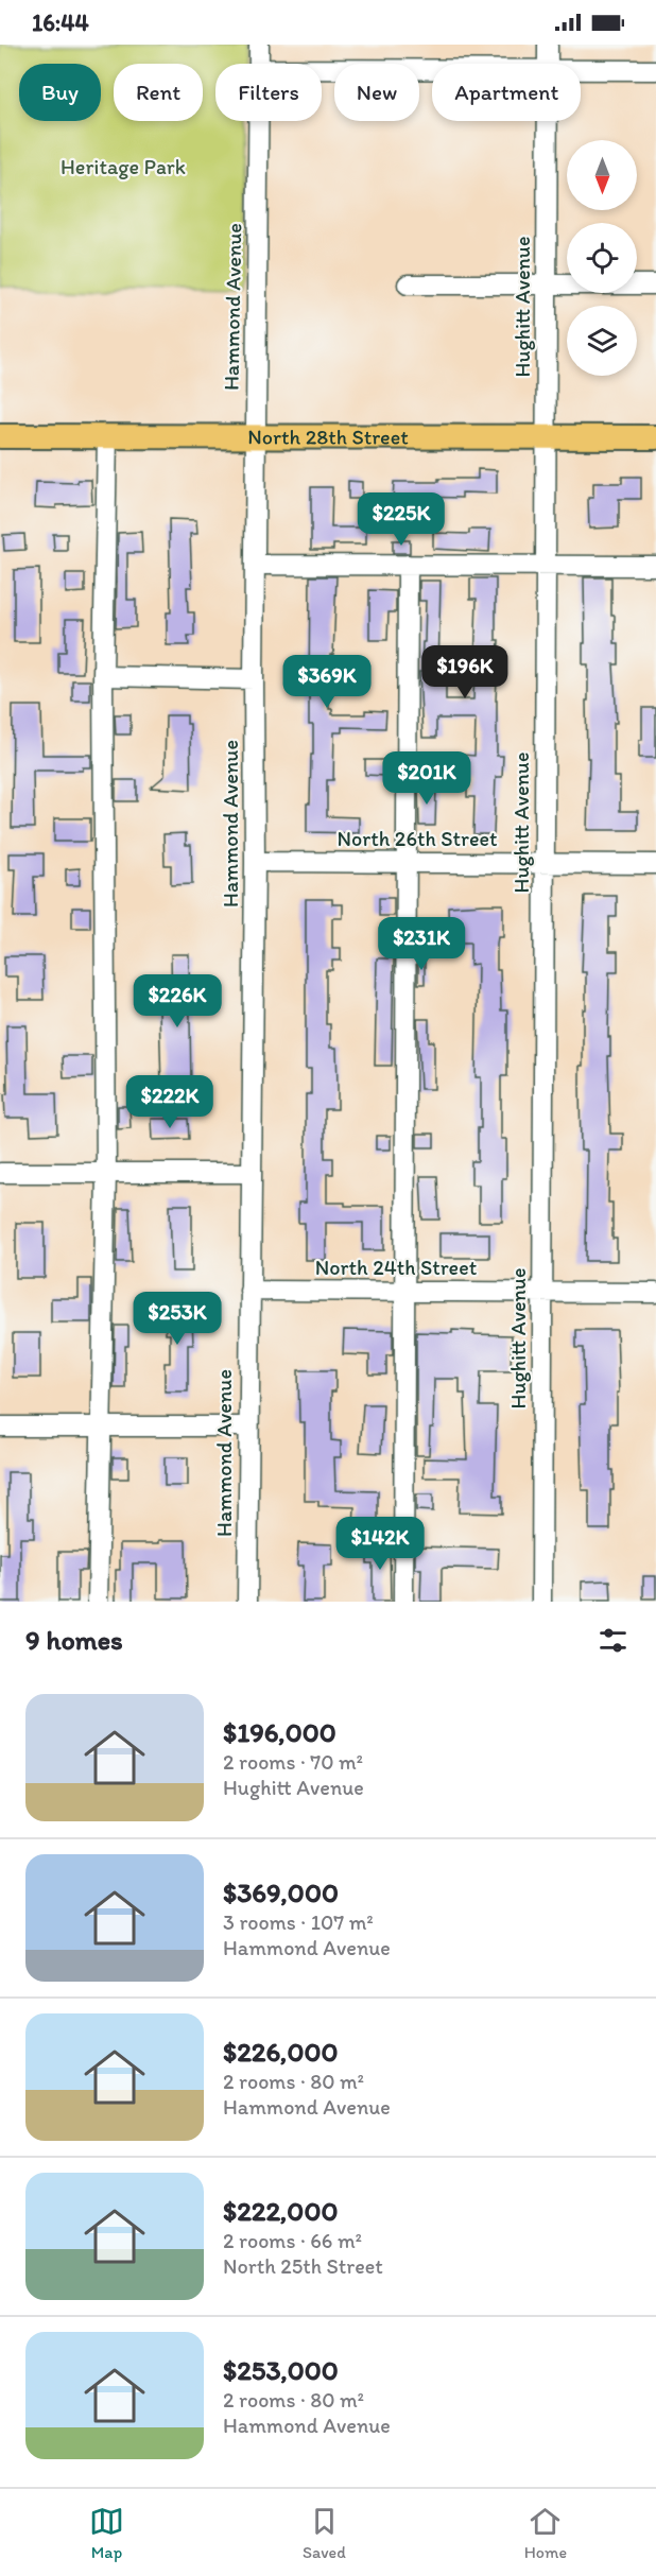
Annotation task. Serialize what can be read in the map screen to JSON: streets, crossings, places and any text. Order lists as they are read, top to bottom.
{
  "streets": {
    "main road": ["North 28th Street"],
    "street": [
      "Hammond Avenue",
      "Hughitt Avenue",
      "North 26th Street",
      "North 24th Street"
    ]
  },
  "crossings": [
    ["Hammond Avenue", "North 28th Street"],
    ["Hammond Avenue", "North 26th Street"],
    ["Hammond Avenue", "North 24th Street"],
    ["Hughitt Avenue", "North 28th Street"],
    ["Hughitt Avenue", "North 26th Street"],
    ["Hughitt Avenue", "North 24th Street"]
  ],
  "parks": ["Heritage Park"],
  "north": "bottom",
  "page": {
    "status": "16:44",
    "chip": [
      "Buy",
      "Rent",
      "Filters",
      "New",
      "Apartment"
    ],
    "price": [
      "$225K",
      "$196K",
      "$369K",
      "$201K",
      "$231K",
      "$226K",
      "$222K",
      "$253K",
      "$142K"
    ],
    "heading": "9 homes",
    "list": [
      {
        "name": "$196,000",
        "note": "2 rooms · 70 m² · Hughitt Avenue"
      },
      {
        "name": "$369,000",
        "note": "3 rooms · 107 m² · Hammond Avenue"
      },
      {
        "name": "$226,000",
        "note": "2 rooms · 80 m² · Hammond Avenue"
      },
      {
        "name": "$222,000",
        "note": "2 rooms · 66 m² · North 25th Street"
      },
      {
        "name": "$253,000",
        "note": "2 rooms · 80 m² · Hammond Avenue"
      }
    ],
    "tabs": ["Map", "Saved", "Home"]
  }
}
